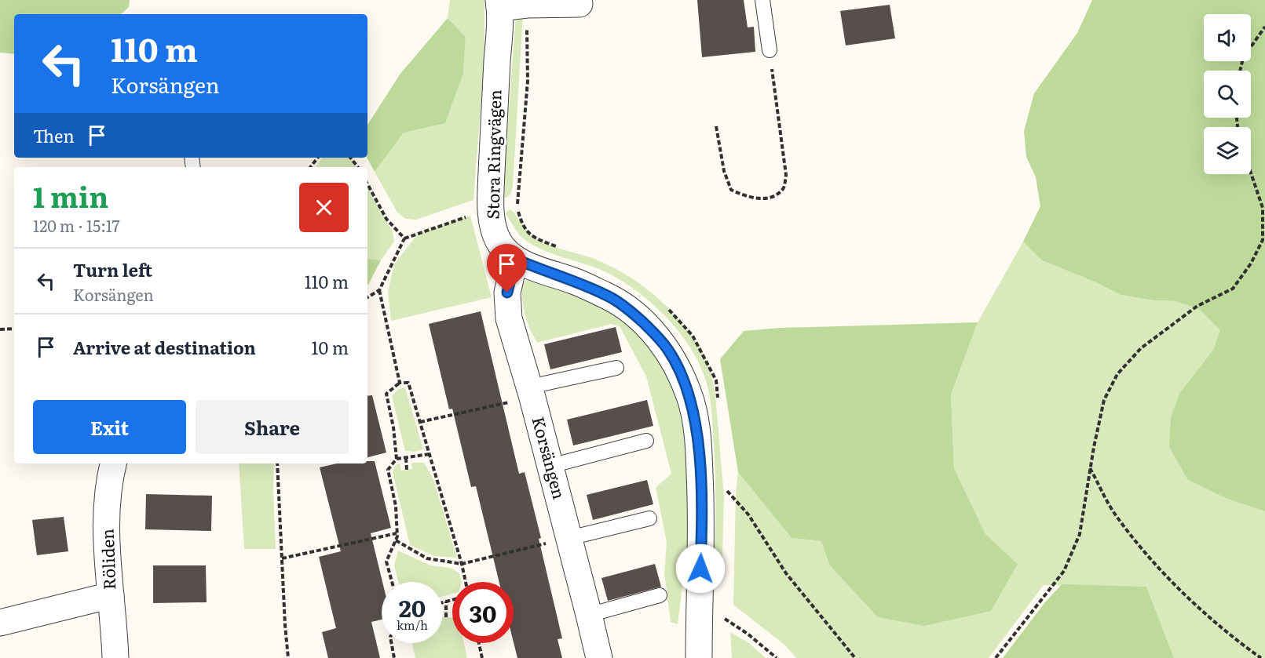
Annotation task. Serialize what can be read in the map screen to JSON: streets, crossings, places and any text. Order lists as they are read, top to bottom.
{
  "streets": {
    "street": ["Stora Ringvägen", "Korsängen", "Röliden"]
  },
  "crossings": [
    ["Stora Ringvägen", "Korsängen"]
  ],
  "page": {
    "turn": ["110 m", "Korsängen"],
    "then": "Then",
    "heading": ["1 min", "120 m · 15:17"],
    "list": [
      {
        "name": "Turn left",
        "note": "Korsängen",
        "value": "110 m"
      },
      {
        "name": "Arrive at destination",
        "value": "10 m"
      }
    ],
    "buttons": ["Exit", "Share"],
    "speed": "20 km/h",
    "limit": "30"
  }
}
